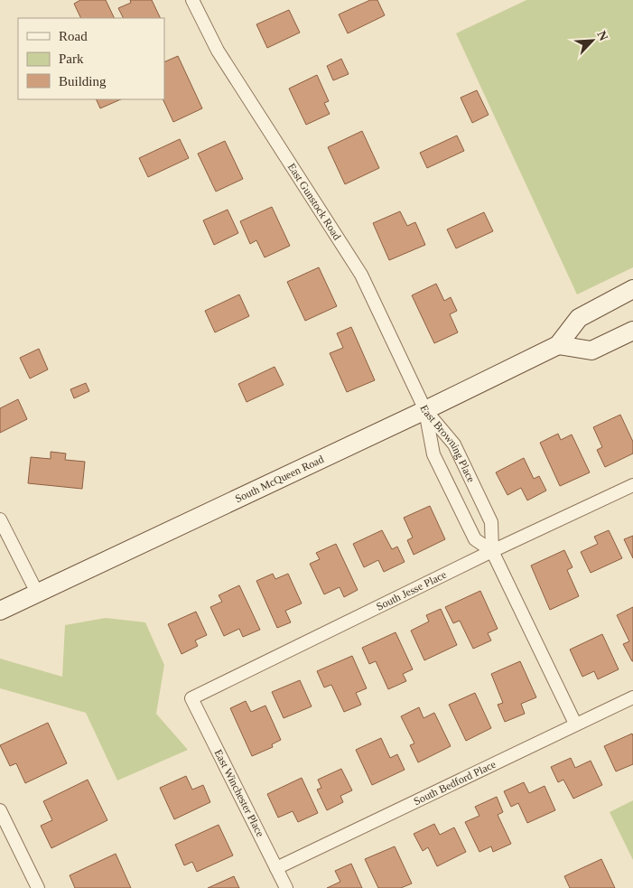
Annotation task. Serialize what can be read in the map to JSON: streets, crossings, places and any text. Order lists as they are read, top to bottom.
{
  "streets": {
    "main road": ["South McQueen Road"],
    "street": [
      "East Gunstock Road",
      "East Browning Place",
      "South Jesse Place",
      "South Bedford Place",
      "East Winchester Place"
    ]
  },
  "crossings": [
    ["East Gunstock Road", "East Browning Place"],
    ["East Gunstock Road", "South McQueen Road"],
    ["East Browning Place", "South McQueen Road"],
    ["East Browning Place", "South Jesse Place"],
    ["East Browning Place", "South Bedford Place"],
    ["South Jesse Place", "East Winchester Place"],
    ["South Bedford Place", "East Winchester Place"]
  ],
  "legend": ["Road", "Park", "Building"],
  "north": "top right"
}
